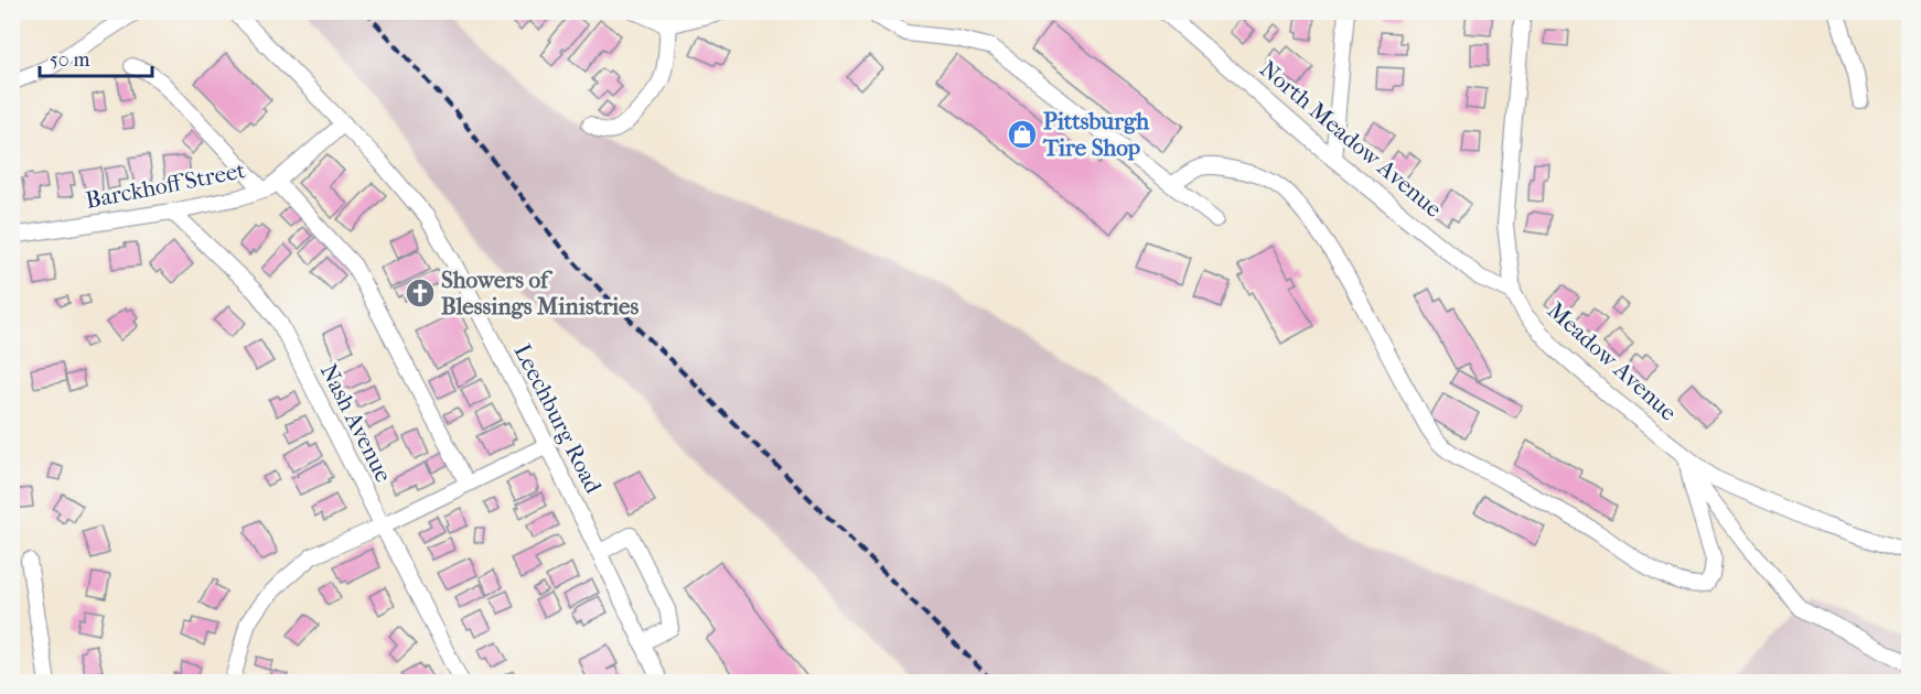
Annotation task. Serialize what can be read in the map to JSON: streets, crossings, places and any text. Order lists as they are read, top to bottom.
{
  "streets": {
    "street": [
      "North Meadow Avenue",
      "Barckhoff Street",
      "Meadow Avenue",
      "Leechburg Road",
      "Nash Avenue"
    ]
  },
  "crossings": [
    ["North Meadow Avenue", "Meadow Avenue"],
    ["Barckhoff Street", "Leechburg Road"],
    ["Barckhoff Street", "Nash Avenue"]
  ],
  "places": {
    "shop": ["Pittsburgh Tire Shop"],
    "church": ["Showers of Blessings Ministries"]
  },
  "scale_bar": "50 m"
}
